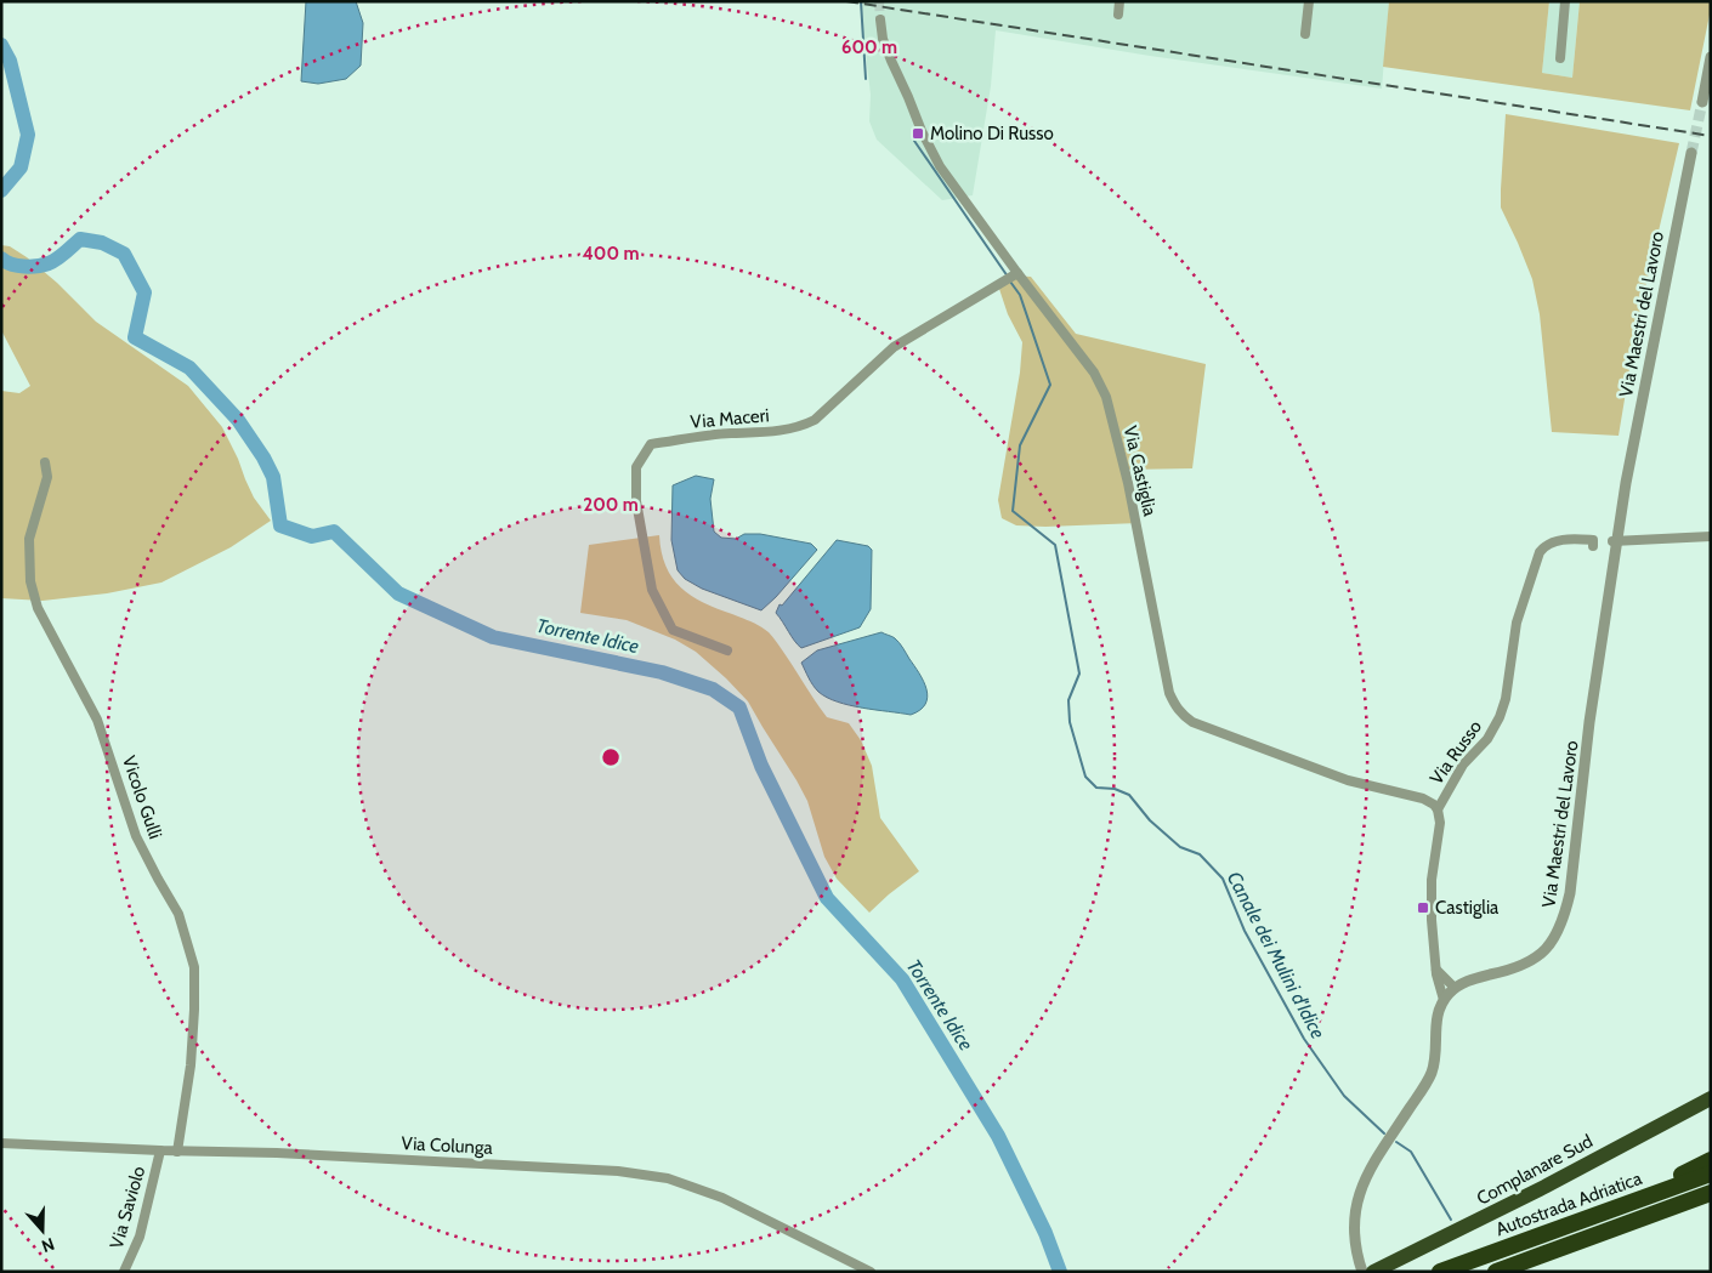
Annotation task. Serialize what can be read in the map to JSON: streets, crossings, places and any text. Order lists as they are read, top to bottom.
{
  "streets": {
    "highway": ["Complanare Sud", "Autostrada Adriatica"],
    "street": [
      "Via Maestri del Lavoro",
      "Via Maceri",
      "Via Castiglia",
      "Via Russo",
      "Vicolo Gulli",
      "Via Colunga",
      "Via Saviolo"
    ]
  },
  "crossings": [
    ["Via Maceri", "Via Castiglia"],
    ["Via Castiglia", "Via Russo"],
    ["Vicolo Gulli", "Via Colunga"],
    ["Via Colunga", "Via Saviolo"]
  ],
  "water": ["Torrente Idice", "Canale dei Mulini d'Idice"],
  "places": {
    "transit": ["Molino Di Russo", "Castiglia"]
  },
  "north": "bottom",
  "rings": ["600 m", "400 m", "200 m"]
}
